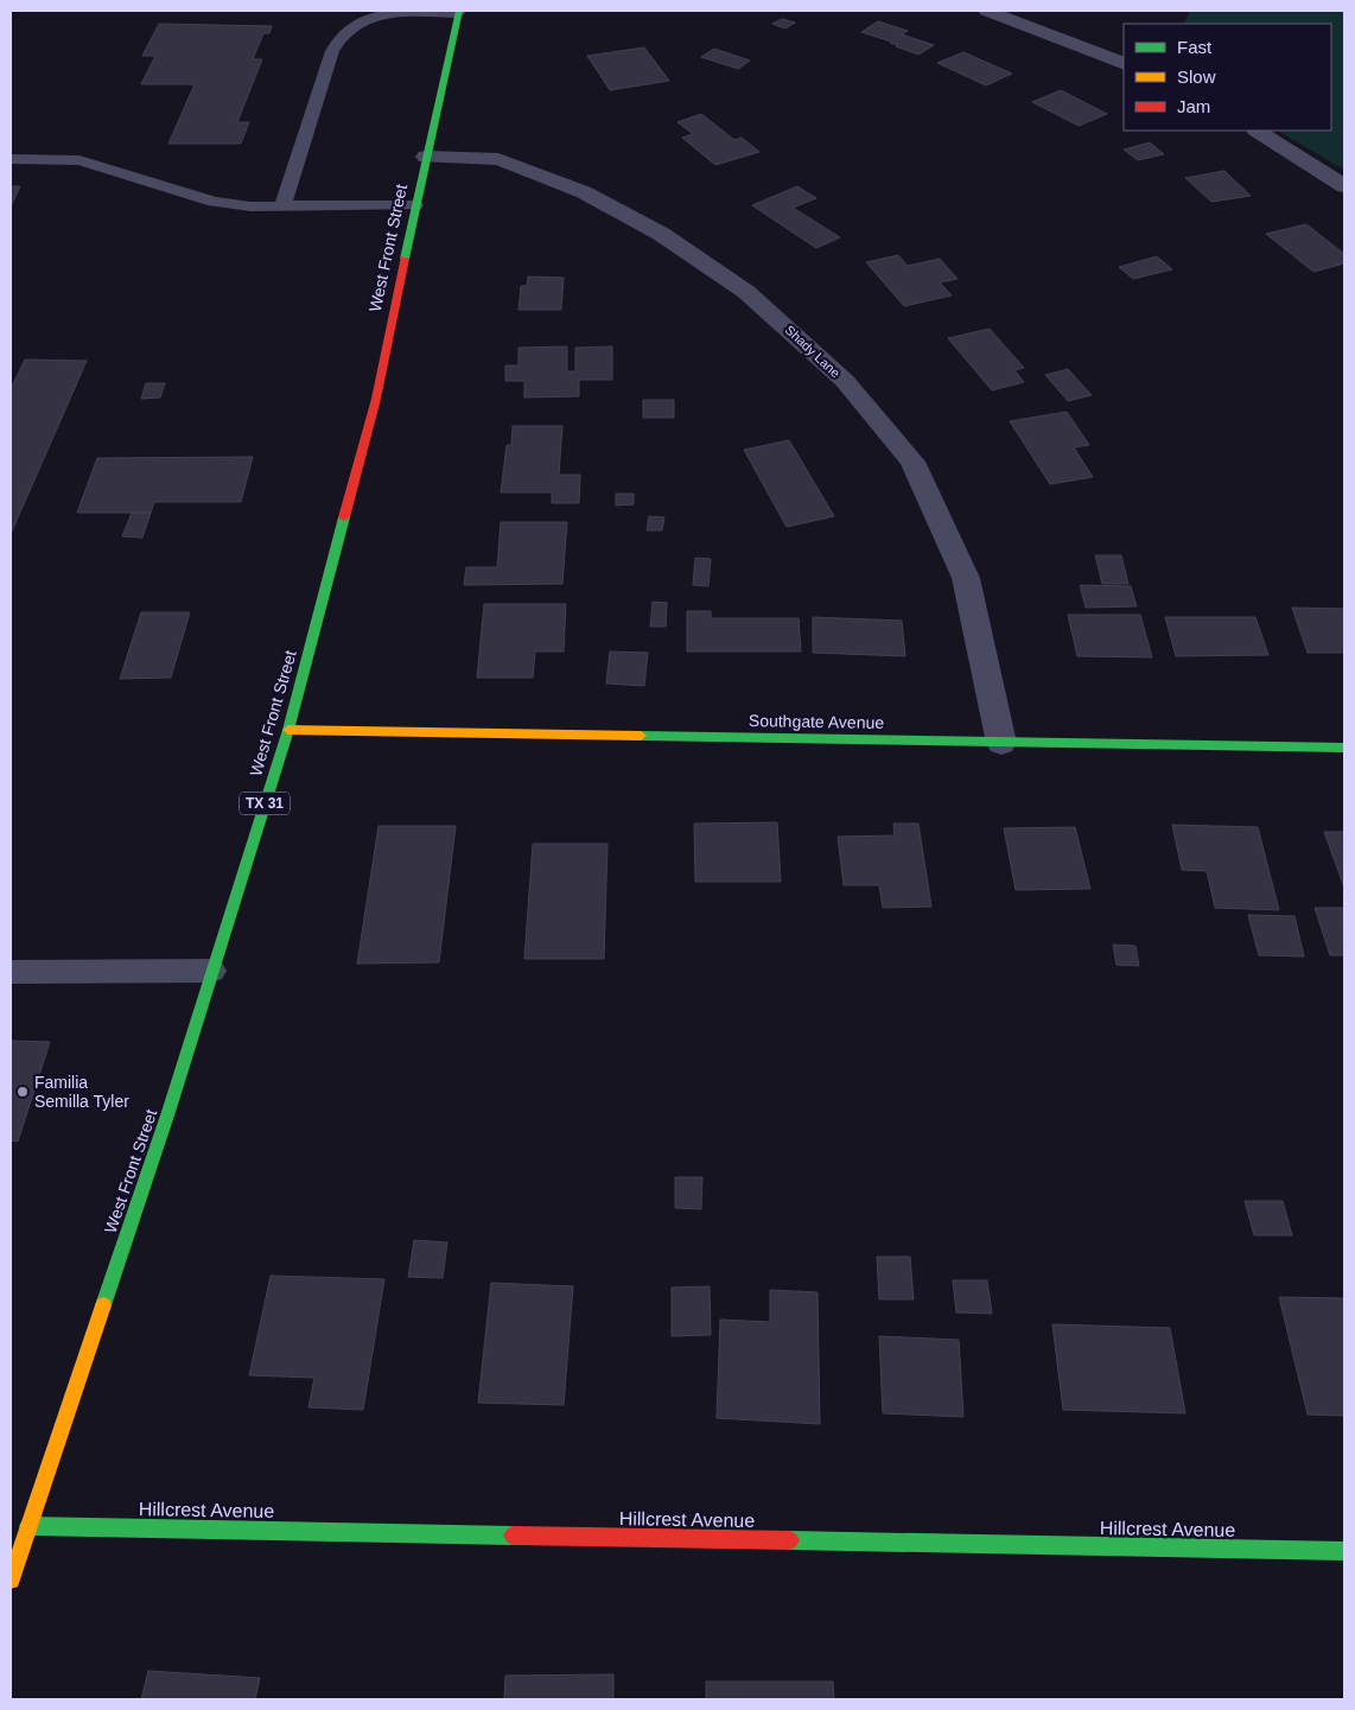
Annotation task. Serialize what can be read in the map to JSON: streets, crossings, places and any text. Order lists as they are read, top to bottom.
{
  "streets": {
    "main road": [
      "West Front Street",
      "Southgate Avenue",
      "TX 31",
      "Hillcrest Avenue"
    ],
    "street": ["Shady Lane"]
  },
  "crossings": [
    ["West Front Street", "Shady Lane"],
    ["West Front Street", "Southgate Avenue"],
    ["West Front Street", "Hillcrest Avenue"],
    ["Shady Lane", "Southgate Avenue"]
  ],
  "places": ["Familia Semilla Tyler"],
  "legend": ["Fast", "Slow", "Jam"]
}
